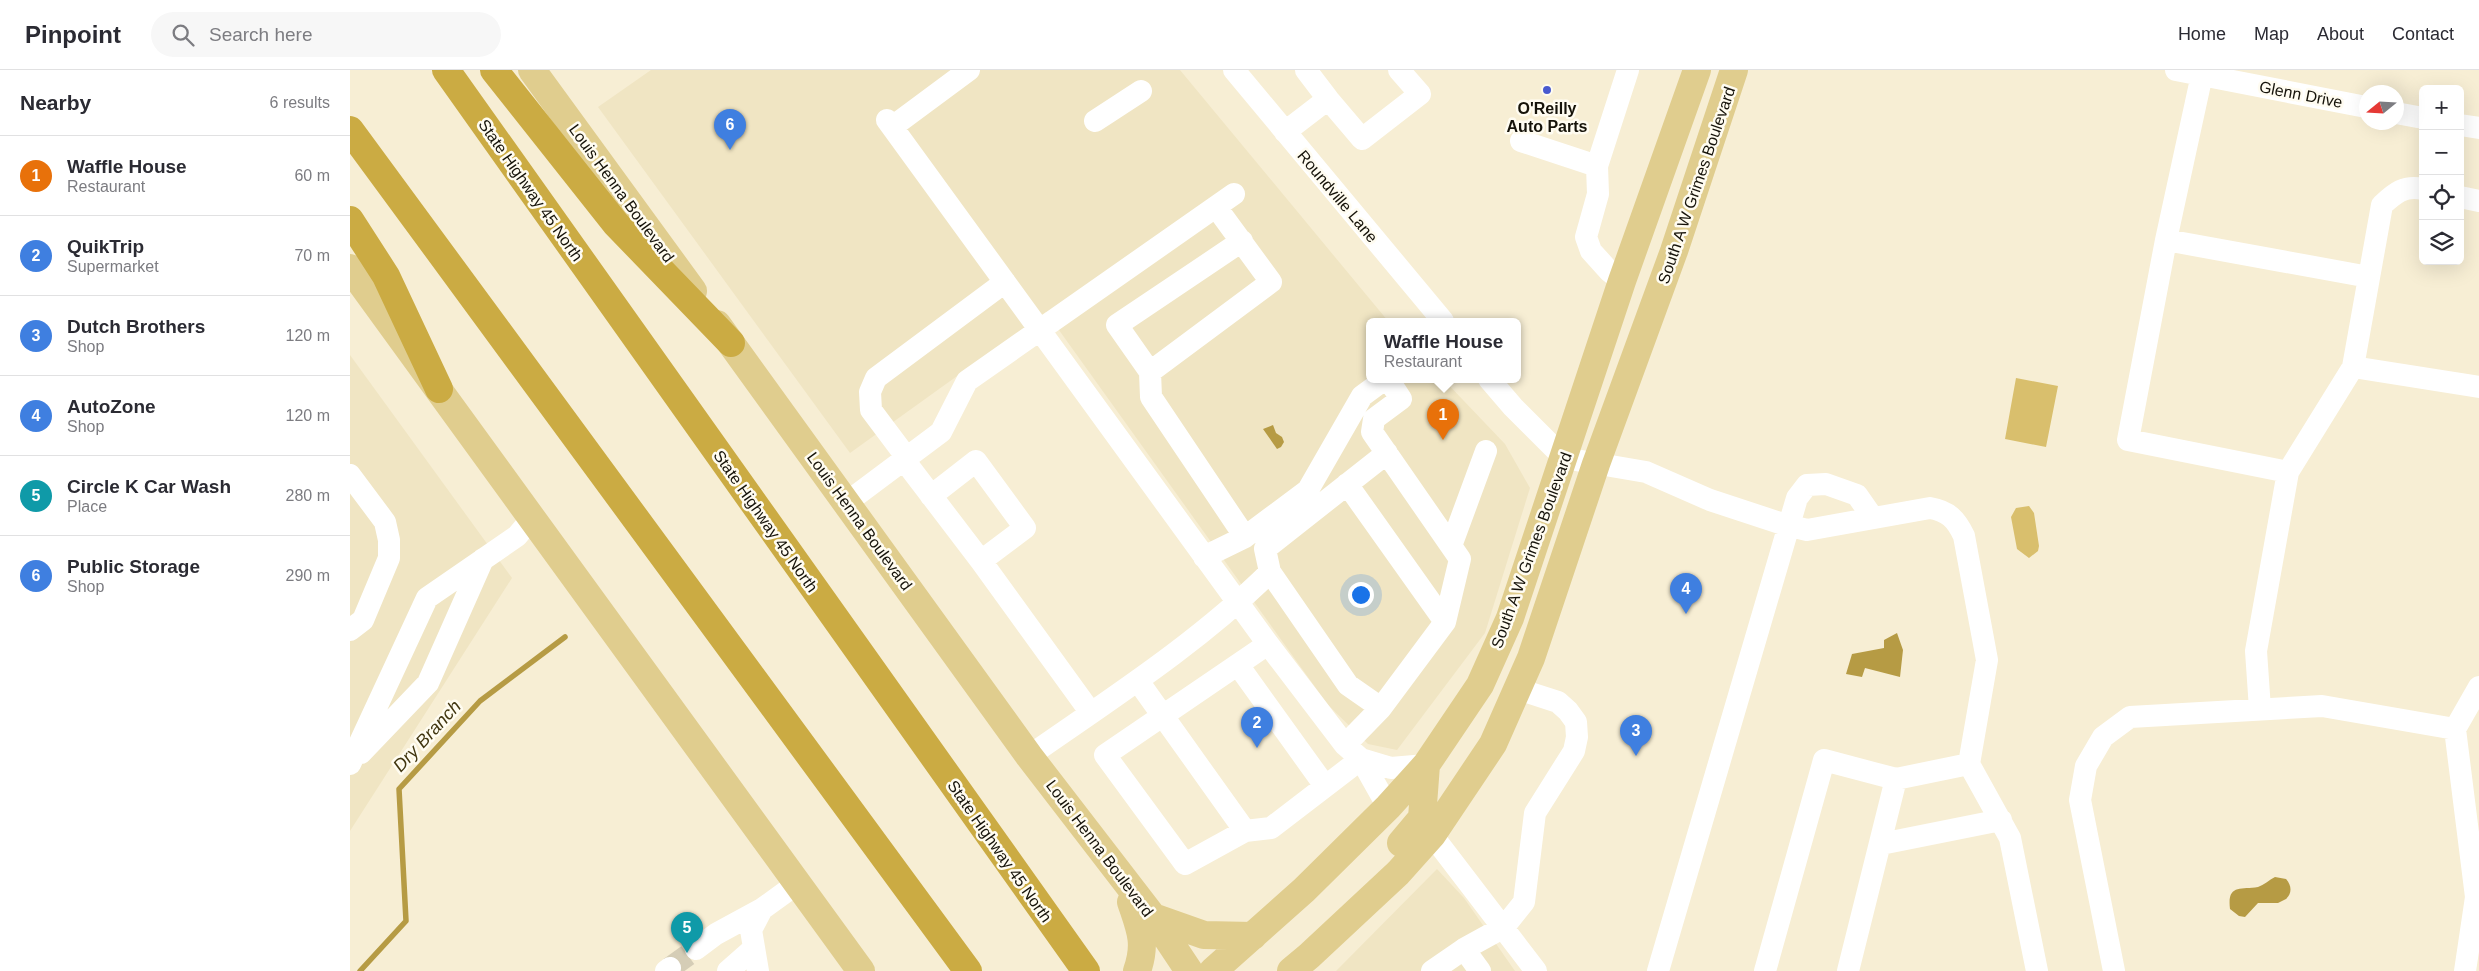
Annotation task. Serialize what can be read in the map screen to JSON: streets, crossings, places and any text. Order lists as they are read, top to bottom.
{
  "streets": {
    "highway": ["State Highway 45 North"],
    "main road": ["South A W Grimes Boulevard", "Louis Henna Boulevard"],
    "street": ["Glenn Drive", "Roundville Lane"]
  },
  "water": ["Dry Branch"],
  "places": ["O'Reilly Auto Parts"],
  "north": "left",
  "page": {
    "header": "Pinpoint",
    "search": "Search here",
    "nav": [
      "Home",
      "Map",
      "About",
      "Contact"
    ],
    "heading": ["Nearby", "6 results"],
    "map_buttons": ["+", "−"],
    "pins": [
      "6",
      "1",
      "4",
      "2",
      "3",
      "5"
    ],
    "list": [
      {
        "mark": "1",
        "name": "Waffle House",
        "note": "Restaurant",
        "value": "60 m"
      },
      {
        "mark": "2",
        "name": "QuikTrip",
        "note": "Supermarket",
        "value": "70 m"
      },
      {
        "mark": "3",
        "name": "Dutch Brothers",
        "note": "Shop",
        "value": "120 m"
      },
      {
        "mark": "4",
        "name": "AutoZone",
        "note": "Shop",
        "value": "120 m"
      },
      {
        "mark": "5",
        "name": "Circle K Car Wash",
        "note": "Place",
        "value": "280 m"
      },
      {
        "mark": "6",
        "name": "Public Storage",
        "note": "Shop",
        "value": "290 m"
      }
    ],
    "popup": ["Waffle House", "Restaurant"]
  }
}
